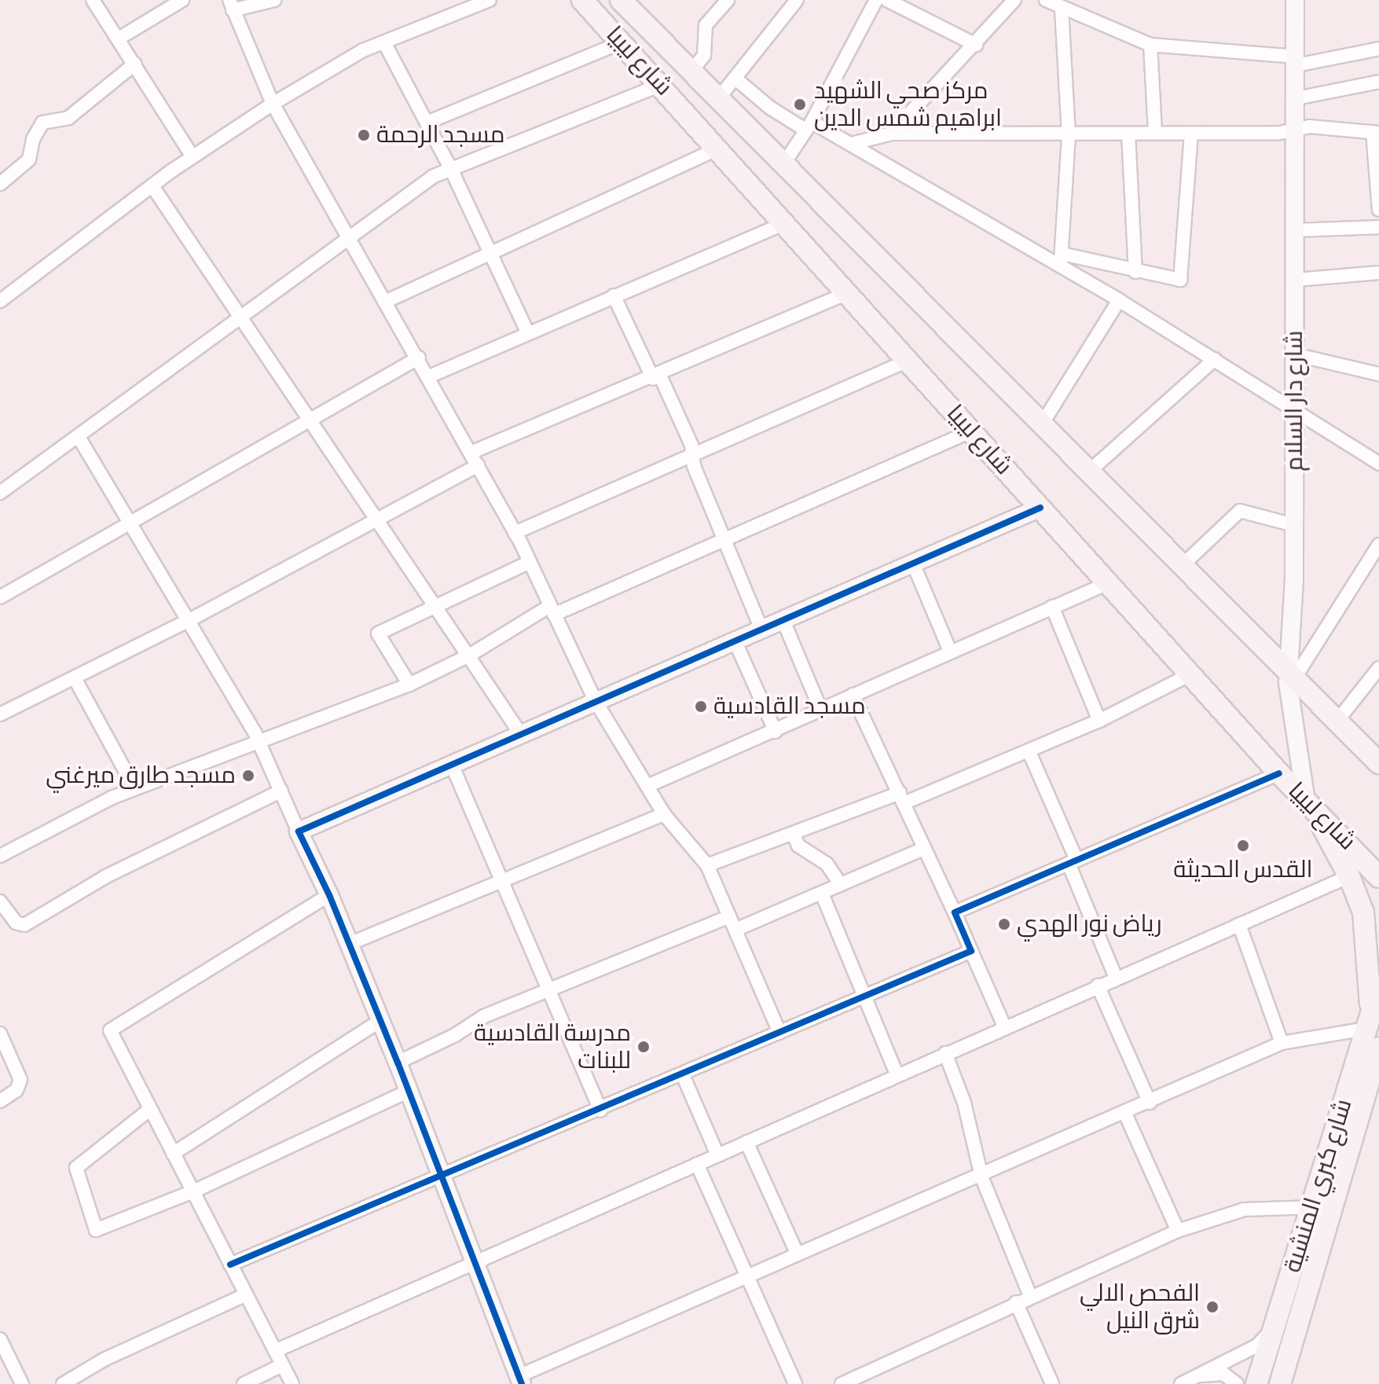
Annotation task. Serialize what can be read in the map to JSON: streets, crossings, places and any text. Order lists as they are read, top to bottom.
{
  "streets": {
    "main road": ["شارع ليبيا", "شارع كبري المنشية"],
    "street": ["شارع دار السلام"]
  },
  "crossings": [
    ["شارع ليبيا", "شارع دار السلام"]
  ],
  "places": [
    "مركز صحي الشهيد ابراهيم شمس الدين",
    "مسجد الرحمة",
    "مسجد القادسية",
    "مسجد طارق ميرغني",
    "القدس الحديثة",
    "رياض نور الهدي",
    "مدرسة القادسية للبنات",
    "الفحص الالي شرق النيل"
  ]
}
